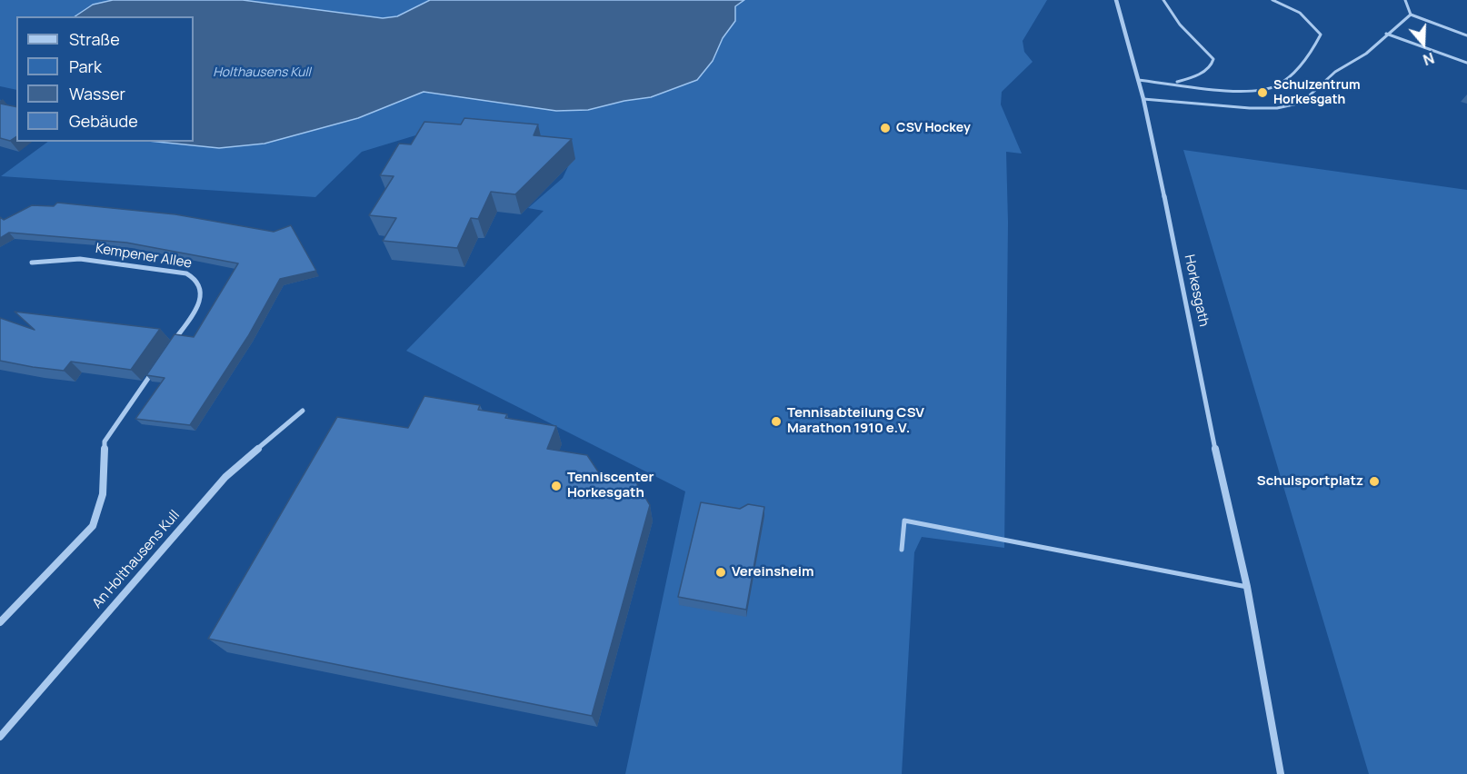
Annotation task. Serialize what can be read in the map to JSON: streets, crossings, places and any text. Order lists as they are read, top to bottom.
{
  "streets": {
    "street": ["Kempener Allee", "Horkesgath", "An Holthausens Kull"]
  },
  "water": ["Holthausens Kull"],
  "places": [
    "Schulzentrum Horkesgath",
    "CSV Hockey",
    "Tennisabteilung CSV Marathon 1910 e.V.",
    "Schulsportplatz",
    "Tenniscenter Horkesgath",
    "Vereinsheim"
  ],
  "legend": [
    "Straße",
    "Park",
    "Wasser",
    "Gebäude"
  ],
  "north": "bottom"
}
